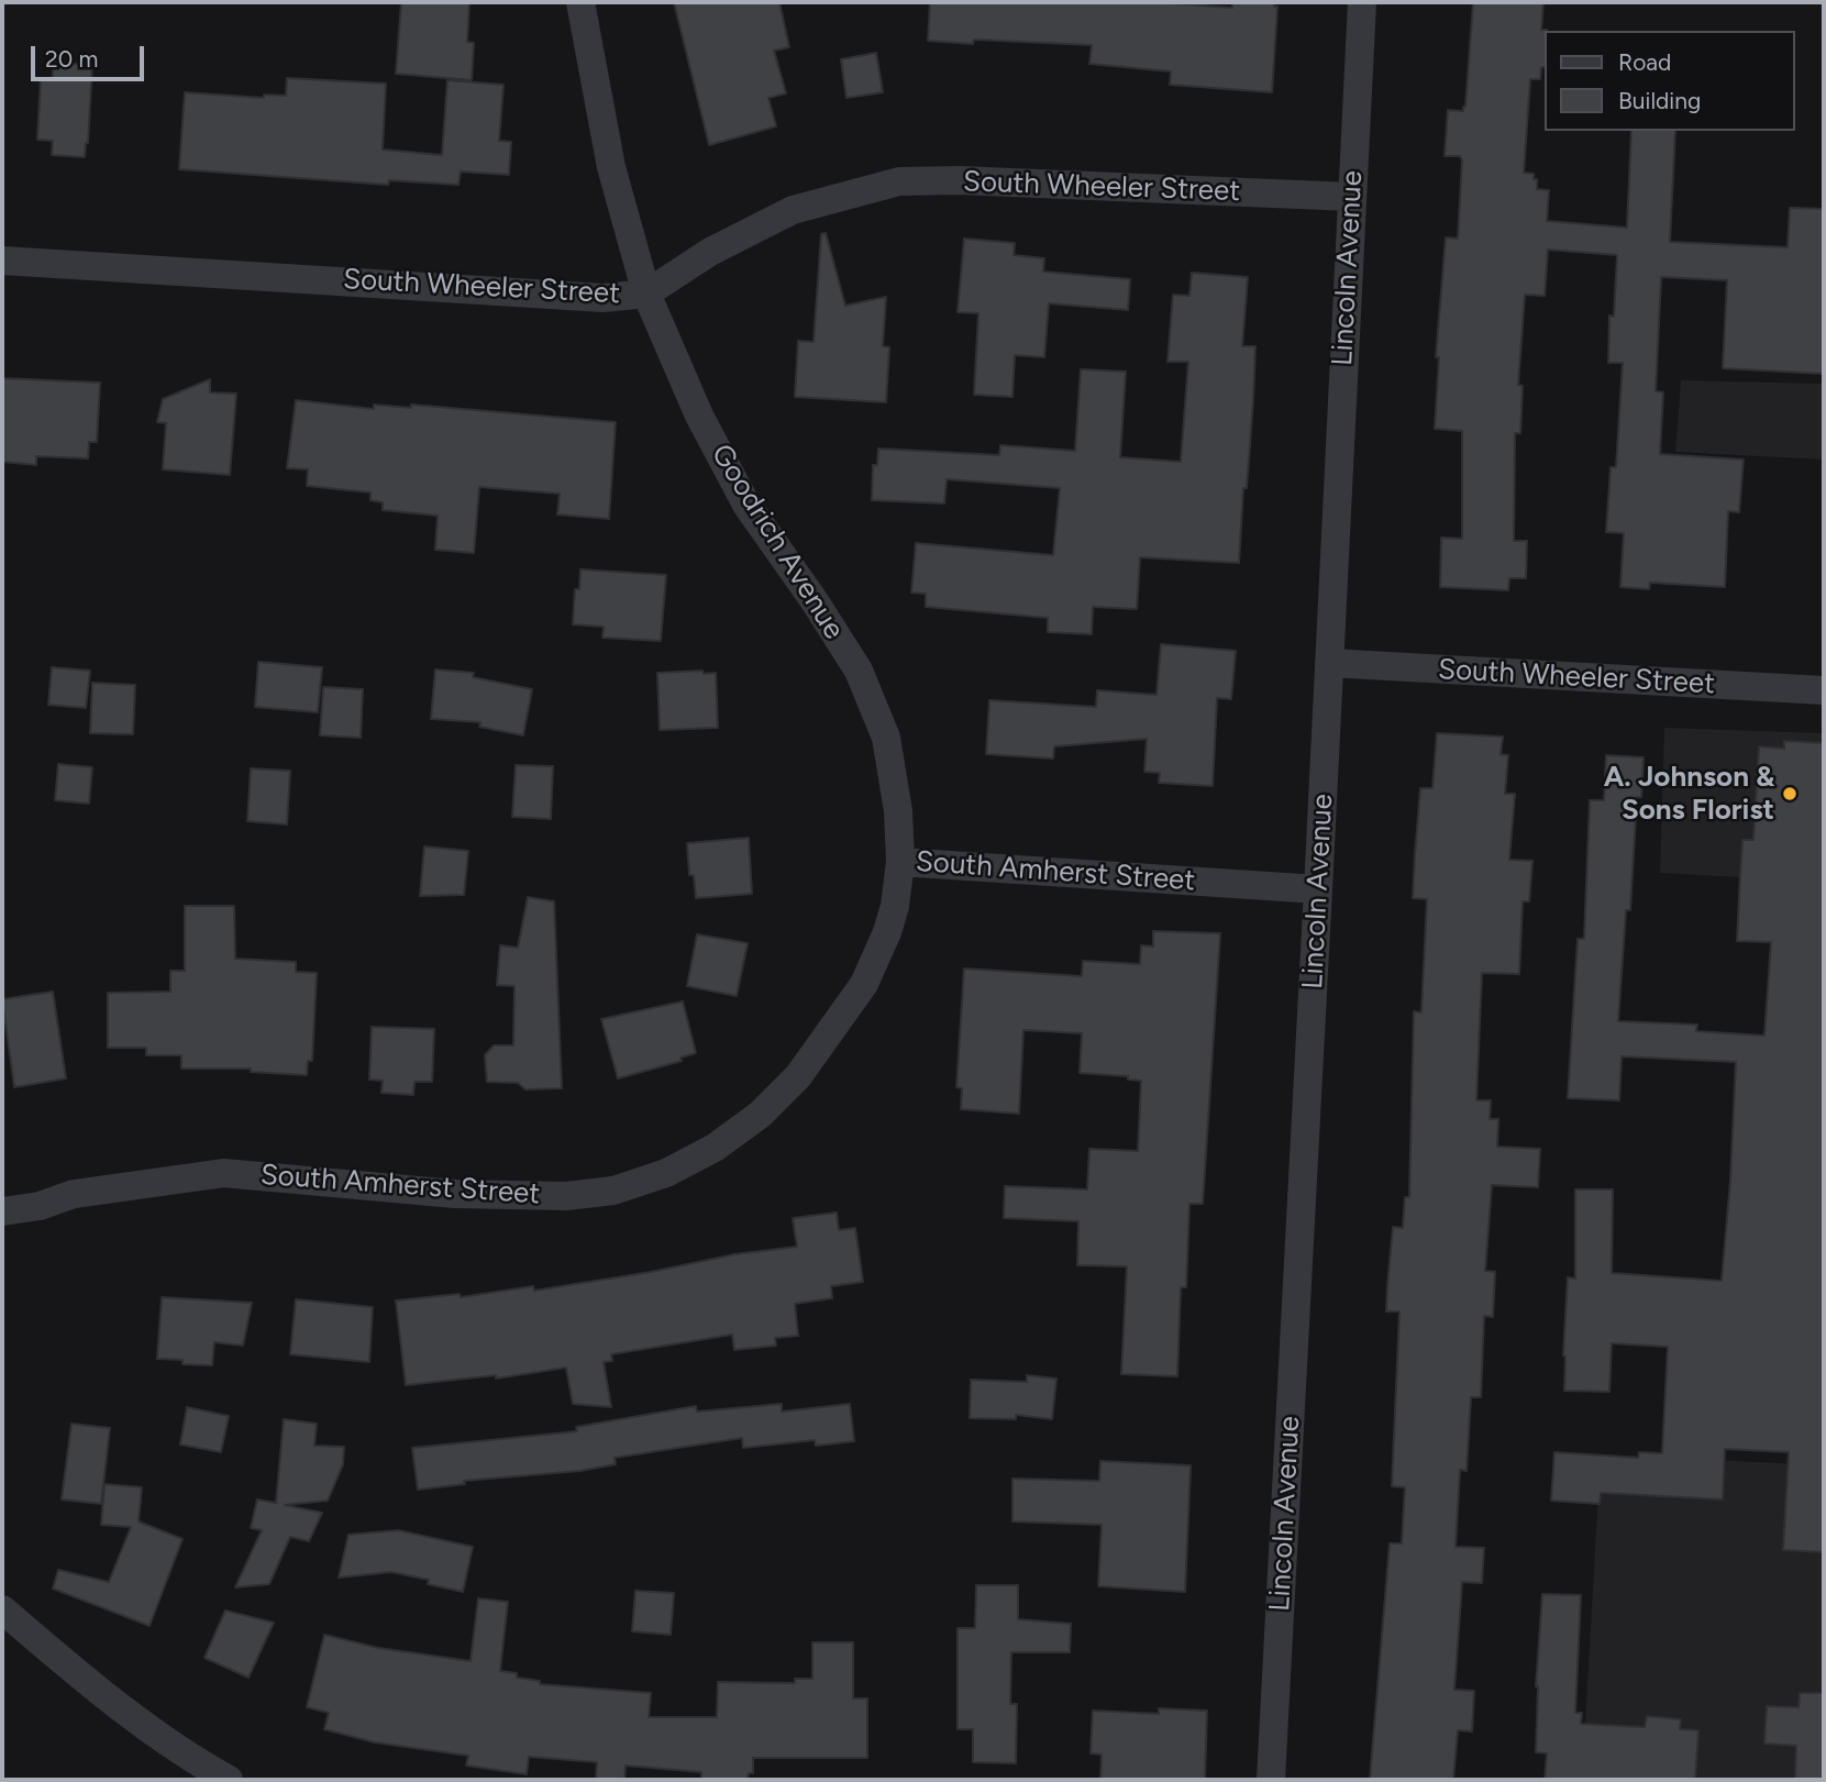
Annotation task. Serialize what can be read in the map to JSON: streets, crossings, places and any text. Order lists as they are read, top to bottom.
{
  "streets": {
    "street": [
      "South Wheeler Street",
      "Lincoln Avenue",
      "Goodrich Avenue",
      "South Amherst Street"
    ]
  },
  "crossings": [
    ["South Wheeler Street", "Lincoln Avenue"],
    ["South Wheeler Street", "Goodrich Avenue"],
    ["Lincoln Avenue", "South Amherst Street"],
    ["Goodrich Avenue", "South Amherst Street"]
  ],
  "places": ["A. Johnson & Sons Florist"],
  "legend": ["Road", "Building"],
  "scale_bar": "20 m"
}
